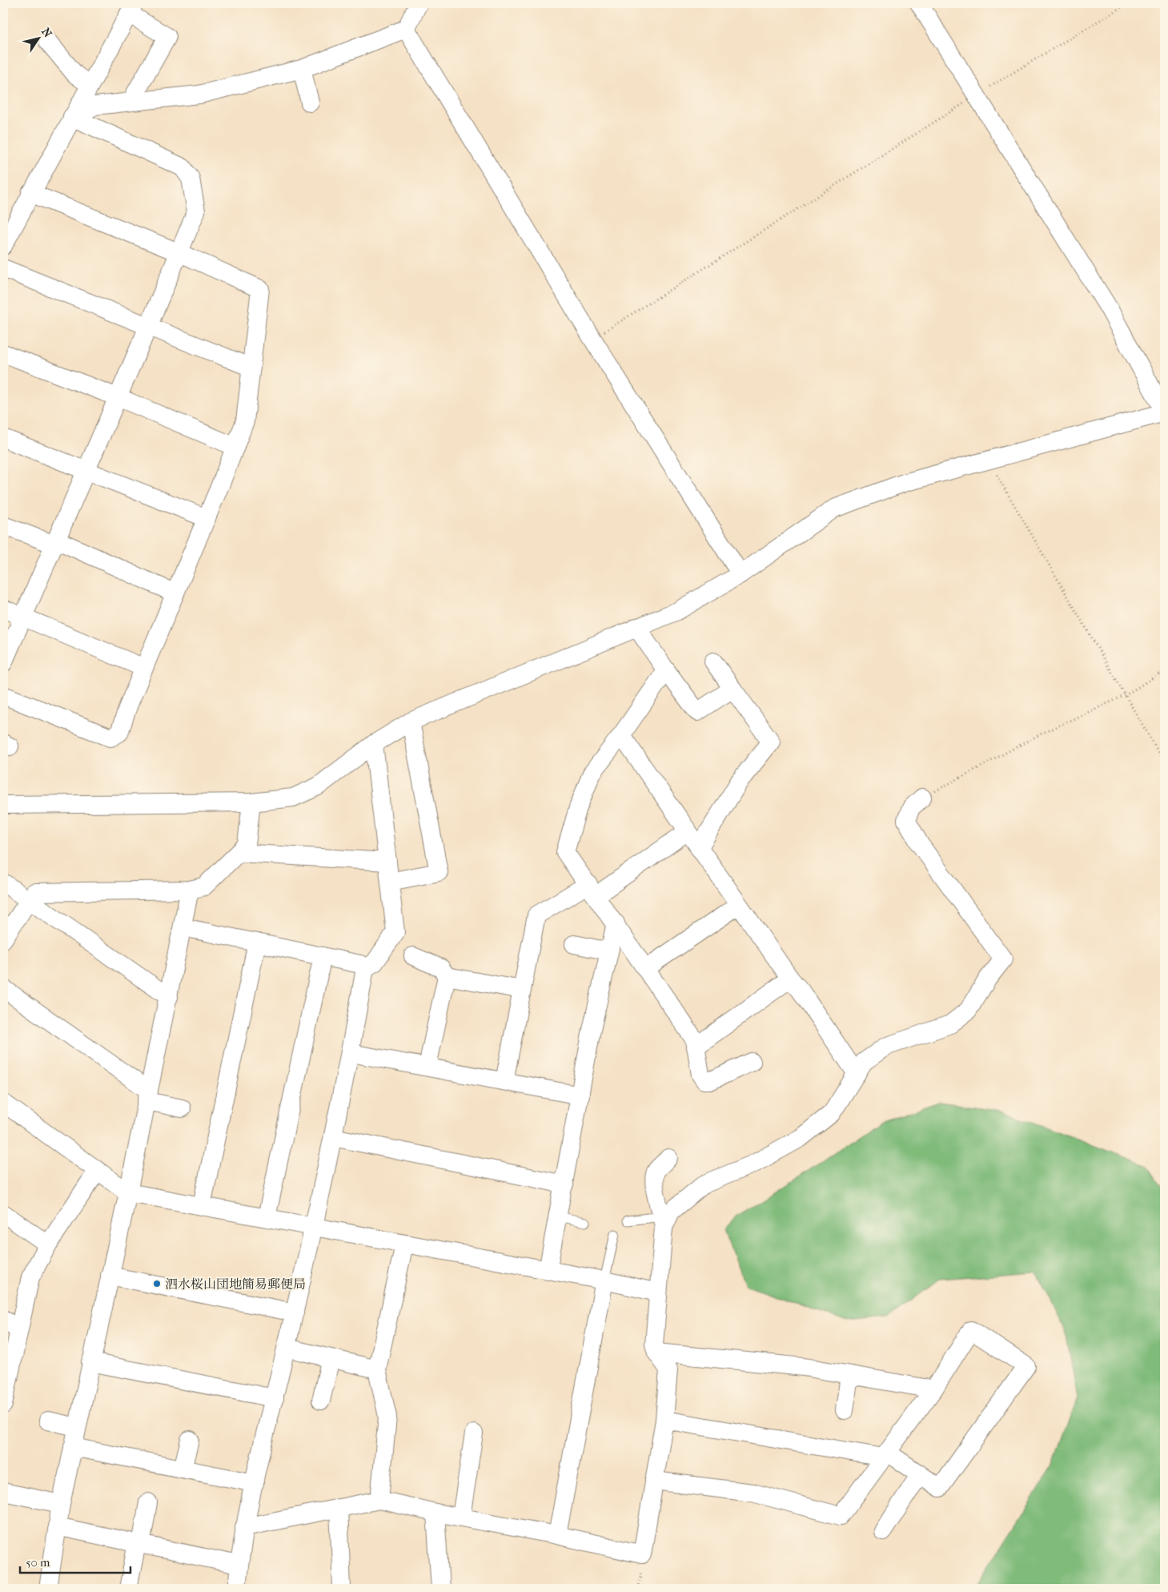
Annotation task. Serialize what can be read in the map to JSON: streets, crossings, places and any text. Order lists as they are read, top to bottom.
{
  "places": ["泗水桜山団地簡易郵便局"],
  "scale_bar": "50 m",
  "north": "top right"
}
